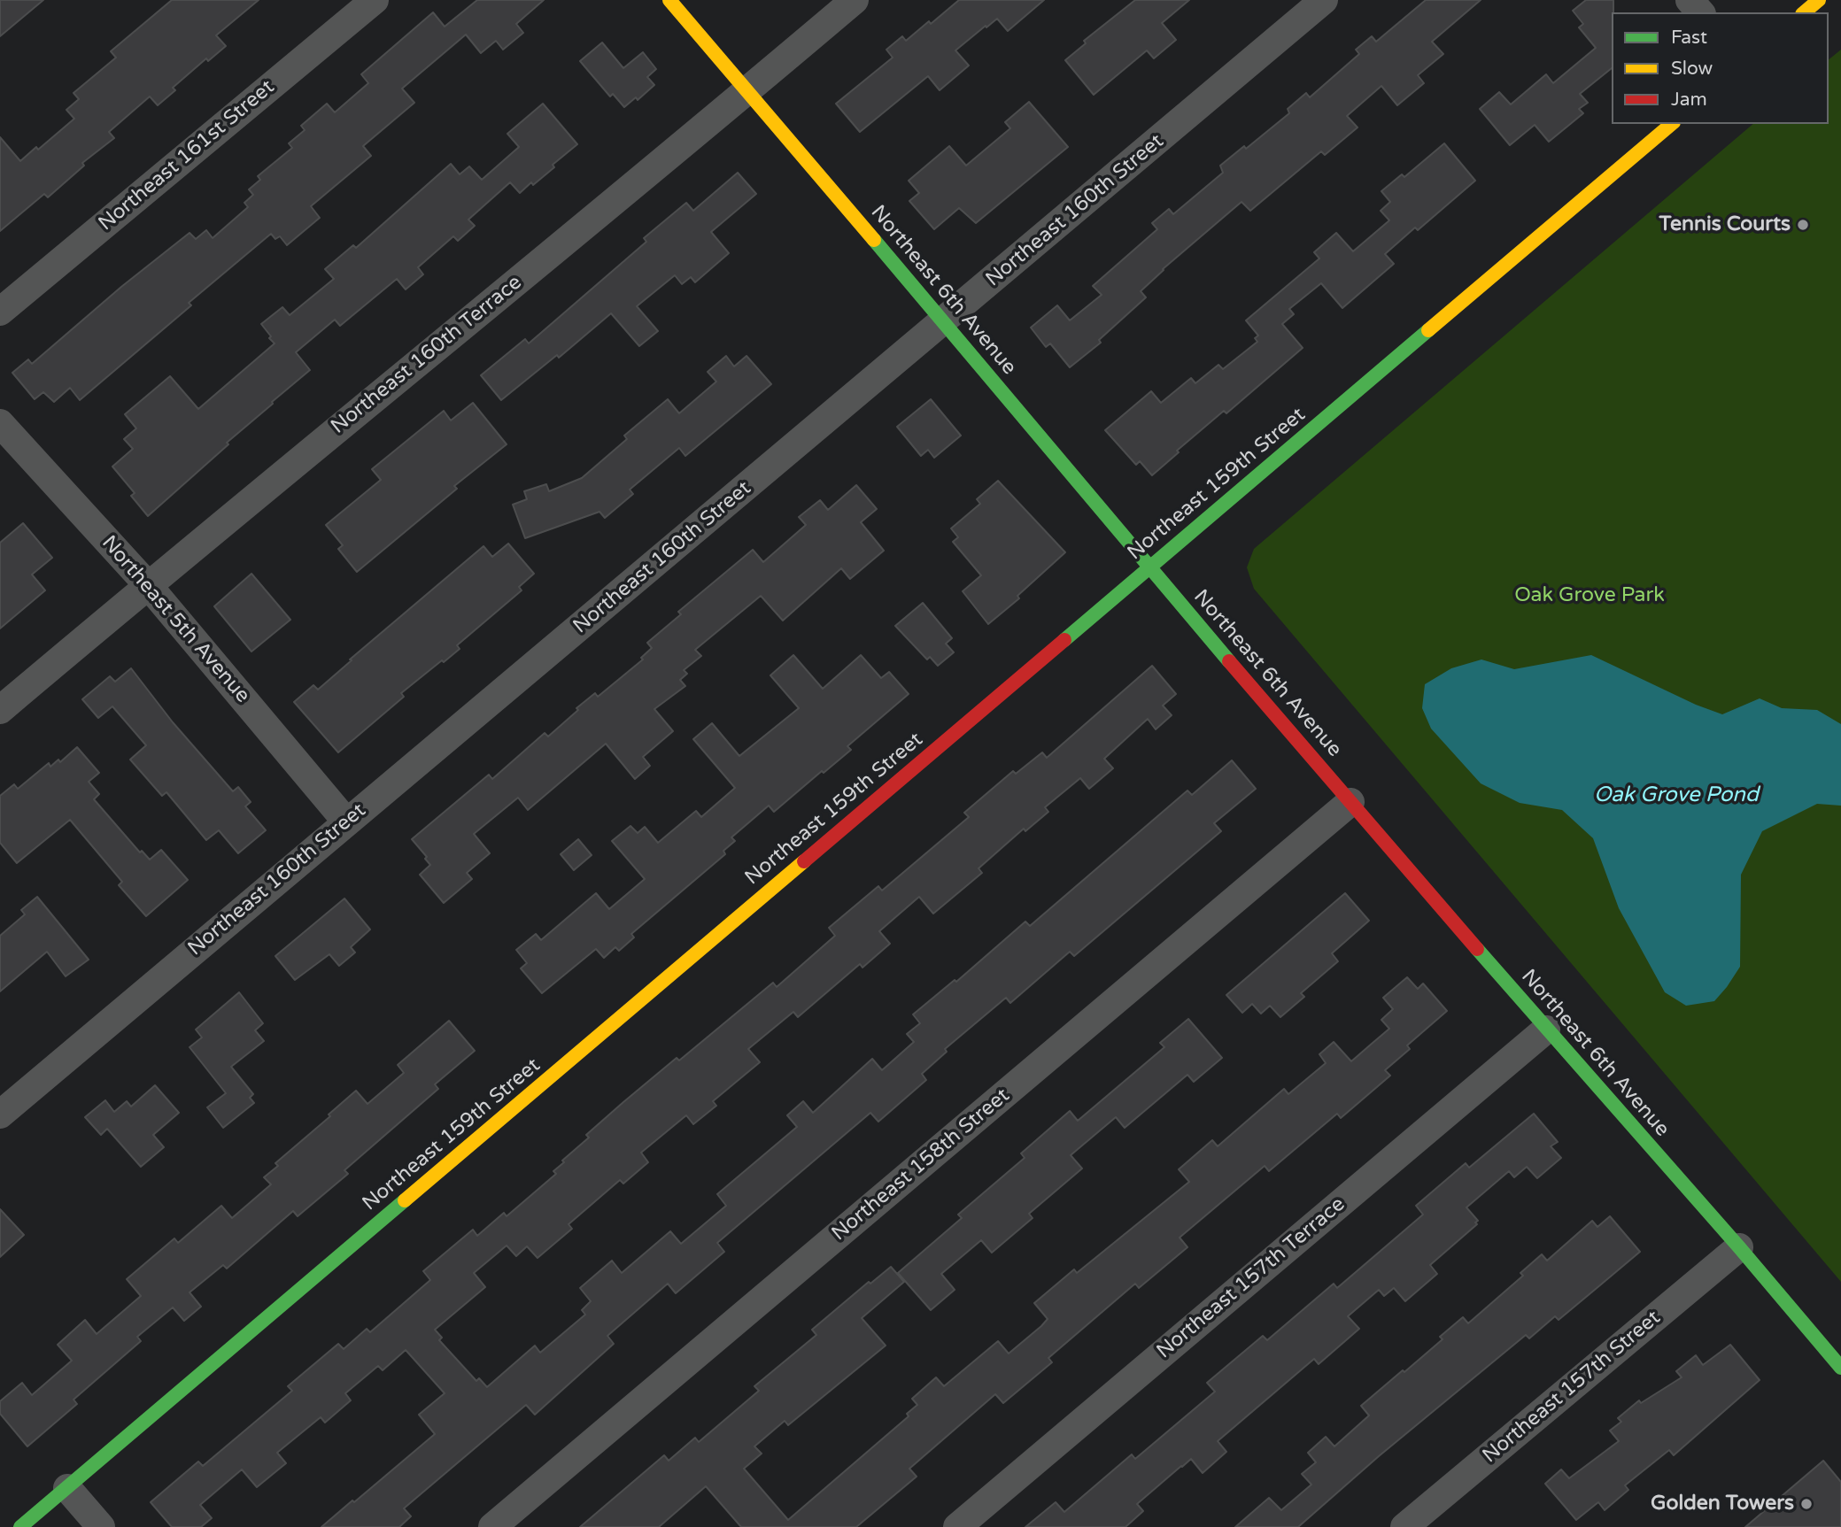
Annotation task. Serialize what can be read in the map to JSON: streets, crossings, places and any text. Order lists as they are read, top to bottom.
{
  "streets": {
    "street": [
      "Northeast 161st Street",
      "Northeast 160th Street",
      "Northeast 6th Avenue",
      "Northeast 160th Terrace",
      "Northeast 159th Street",
      "Northeast 5th Avenue",
      "Northeast 158th Street",
      "Northeast 157th Terrace",
      "Northeast 157th Street"
    ]
  },
  "crossings": [
    ["Northeast 160th Street", "Northeast 6th Avenue"],
    ["Northeast 160th Street", "Northeast 5th Avenue"],
    ["Northeast 6th Avenue", "Northeast 160th Terrace"],
    ["Northeast 6th Avenue", "Northeast 159th Street"],
    ["Northeast 6th Avenue", "Northeast 158th Street"],
    ["Northeast 6th Avenue", "Northeast 157th Terrace"],
    ["Northeast 6th Avenue", "Northeast 157th Street"],
    ["Northeast 160th Terrace", "Northeast 5th Avenue"]
  ],
  "water": ["Oak Grove Pond"],
  "parks": ["Oak Grove Park"],
  "places": ["Tennis Courts", "Golden Towers"],
  "legend": ["Fast", "Slow", "Jam"]
}
